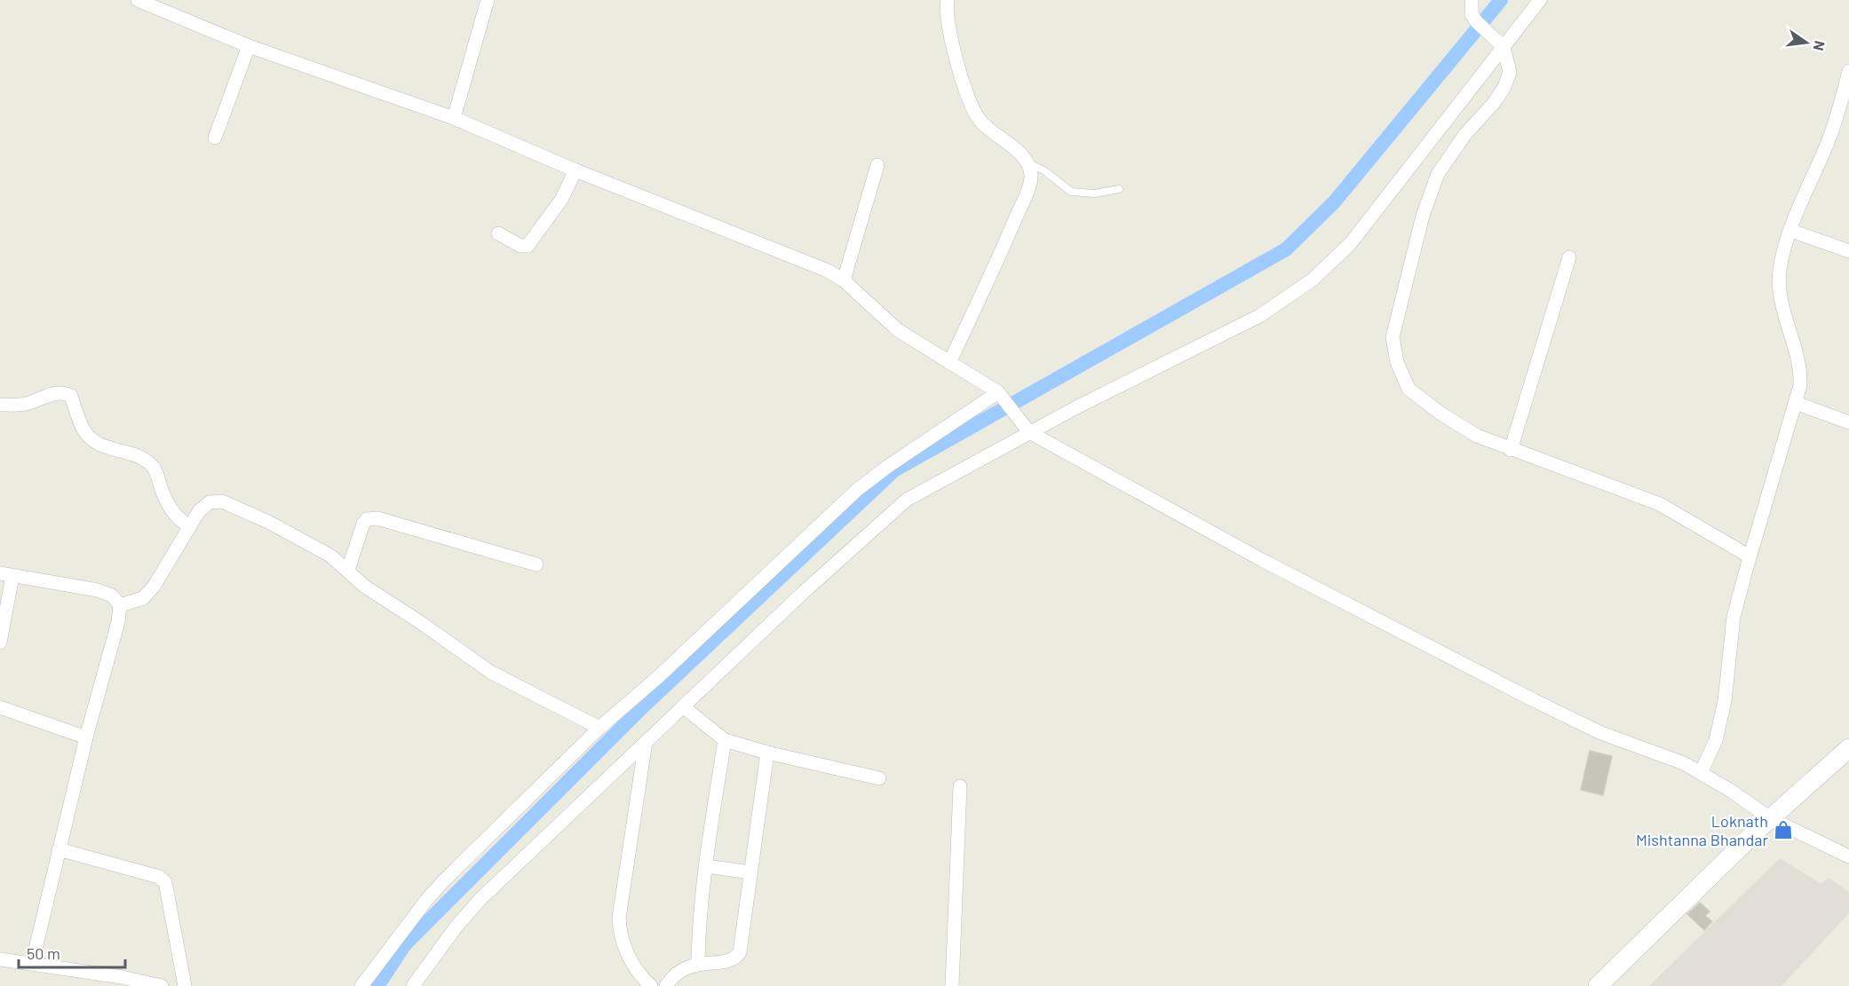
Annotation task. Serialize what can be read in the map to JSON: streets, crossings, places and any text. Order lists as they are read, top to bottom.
{
  "places": {
    "shop": ["Loknath Mishtanna Bhandar"]
  },
  "scale_bar": "50 m",
  "north": "right"
}
